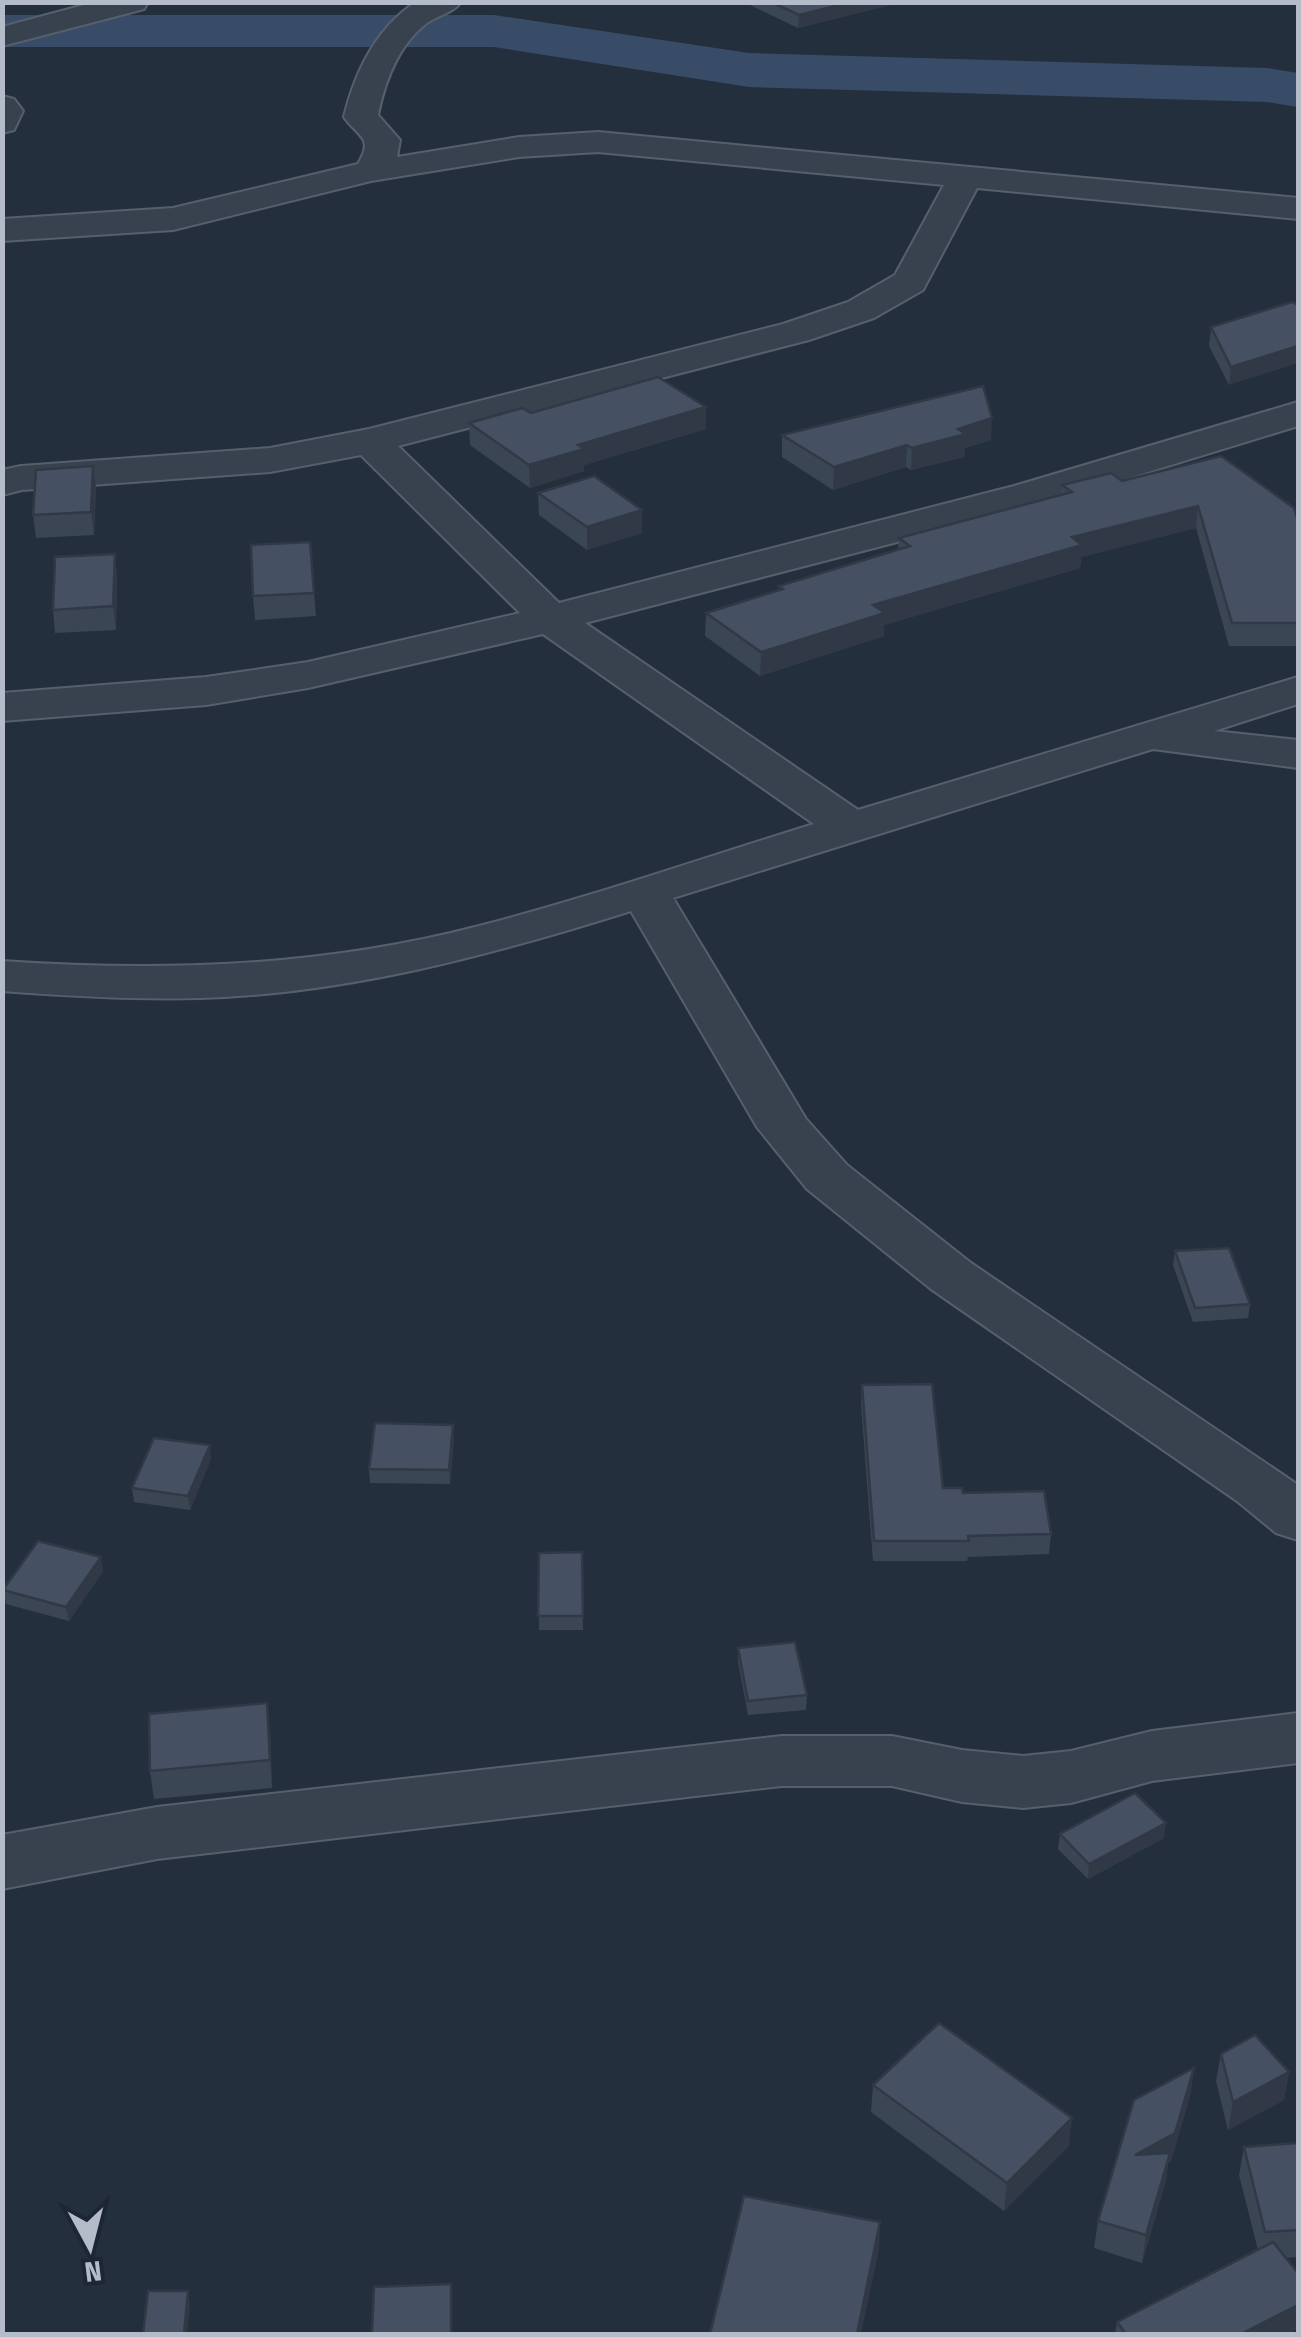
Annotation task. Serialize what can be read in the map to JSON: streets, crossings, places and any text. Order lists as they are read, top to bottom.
{
  "north": "bottom"
}
